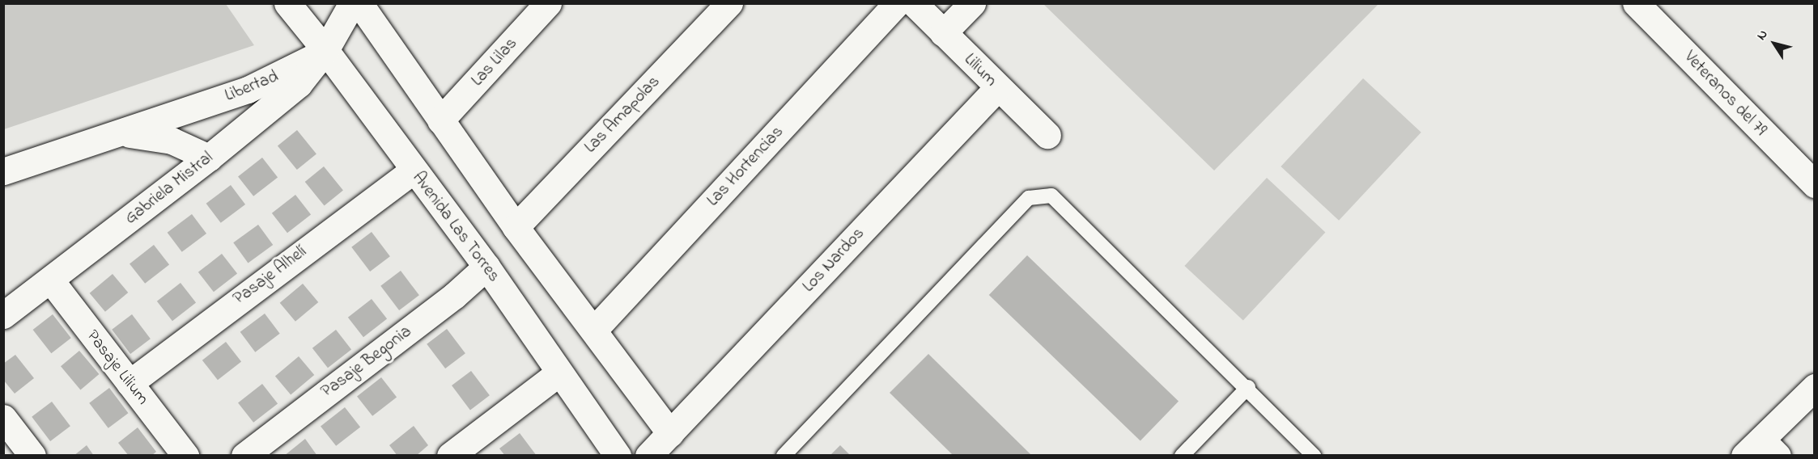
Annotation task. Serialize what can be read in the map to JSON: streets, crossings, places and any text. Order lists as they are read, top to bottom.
{
  "streets": {
    "street": [
      "Las Lilas",
      "Lilium",
      "Libertad",
      "Veteranos del 79",
      "Las Amapolas",
      "Las Hortencias",
      "Gabriela Mistral",
      "Avenida Las Torres",
      "Los Nardos",
      "Pasaje Alhelí",
      "Pasaje Begonia",
      "Pasaje Lilium"
    ]
  },
  "crossings": [
    ["Lilium", "Los Nardos"],
    ["Libertad", "Gabriela Mistral"],
    ["Libertad", "Avenida Las Torres"],
    ["Gabriela Mistral", "Avenida Las Torres"],
    ["Gabriela Mistral", "Pasaje Lilium"],
    ["Avenida Las Torres", "Pasaje Alhelí"],
    ["Avenida Las Torres", "Pasaje Begonia"],
    ["Pasaje Alhelí", "Pasaje Lilium"]
  ],
  "north": "top left"
}
